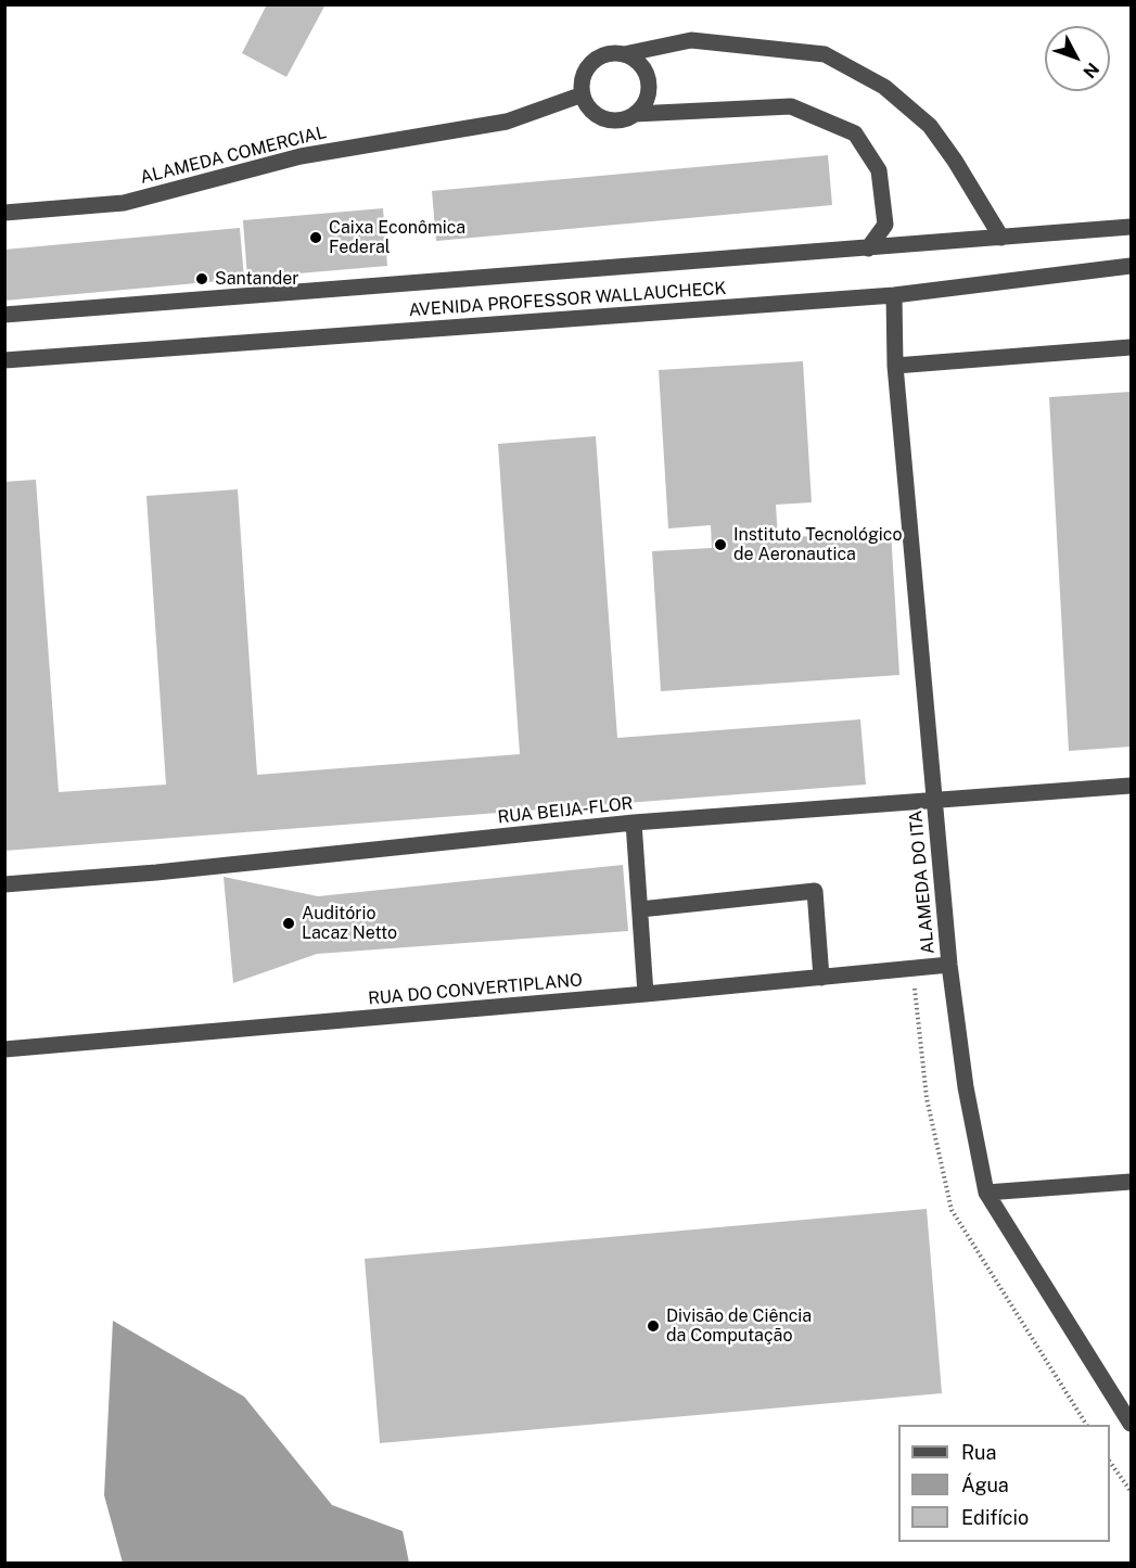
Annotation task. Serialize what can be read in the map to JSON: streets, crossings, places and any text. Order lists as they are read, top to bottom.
{
  "streets": {
    "lane": [
      "ALAMEDA COMERCIAL",
      "AVENIDA PROFESSOR WALLAUCHECK",
      "RUA BEIJA-FLOR",
      "ALAMEDA DO ITA",
      "RUA DO CONVERTIPLANO"
    ]
  },
  "crossings": [
    ["AVENIDA PROFESSOR WALLAUCHECK", "ALAMEDA DO ITA"],
    ["RUA BEIJA-FLOR", "ALAMEDA DO ITA"],
    ["ALAMEDA DO ITA", "RUA DO CONVERTIPLANO"]
  ],
  "places": [
    "Caixa Econômica Federal",
    "Santander",
    "Instituto Tecnológico de Aeronautica",
    "Auditório Lacaz Netto",
    "Divisão de Ciência da Computação"
  ],
  "legend": ["Rua", "Água", "Edifício"],
  "north": "bottom right"
}
